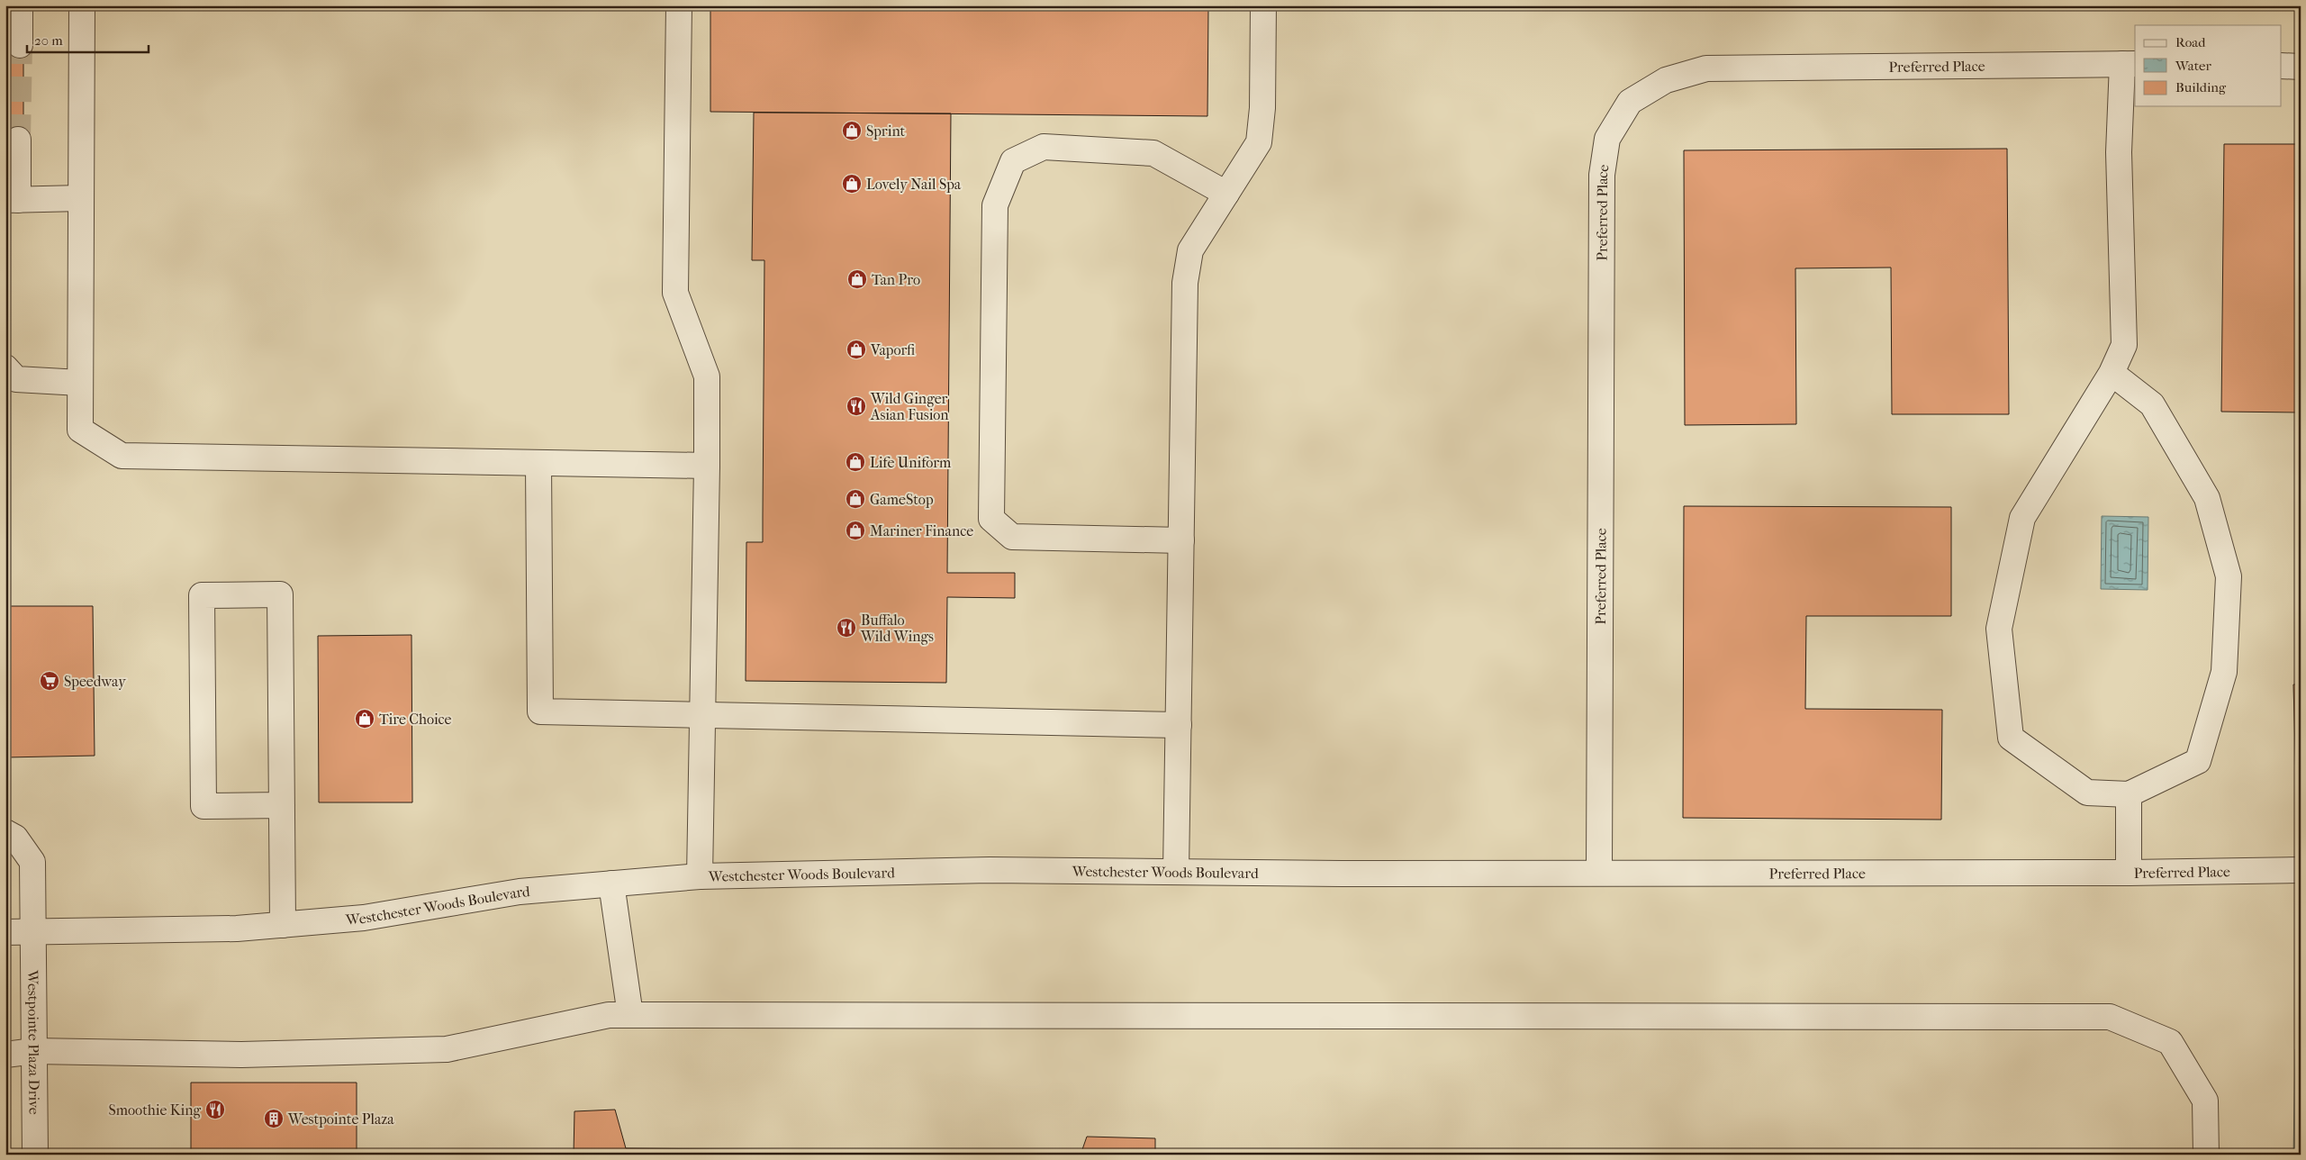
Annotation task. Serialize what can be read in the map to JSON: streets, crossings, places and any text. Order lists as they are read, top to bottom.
{
  "streets": {
    "street": ["Preferred Place", "Westchester Woods Boulevard", "Westpointe Plaza Drive"]
  },
  "crossings": [
    ["Preferred Place", "Westchester Woods Boulevard"],
    ["Westchester Woods Boulevard", "Westpointe Plaza Drive"]
  ],
  "places": {
    "shop": [
      "Sprint",
      "Lovely Nail Spa",
      "Tan Pro",
      "Vaporfi",
      "Life Uniform",
      "GameStop",
      "Mariner Finance",
      "Tire Choice"
    ],
    "restaurant": ["Wild Ginger Asian Fusion", "Buffalo Wild Wings", "Smoothie King"],
    "supermarket": ["Speedway"],
    "building": ["Westpointe Plaza"]
  },
  "legend": ["Road", "Water", "Building"],
  "scale_bar": "20 m"
}
